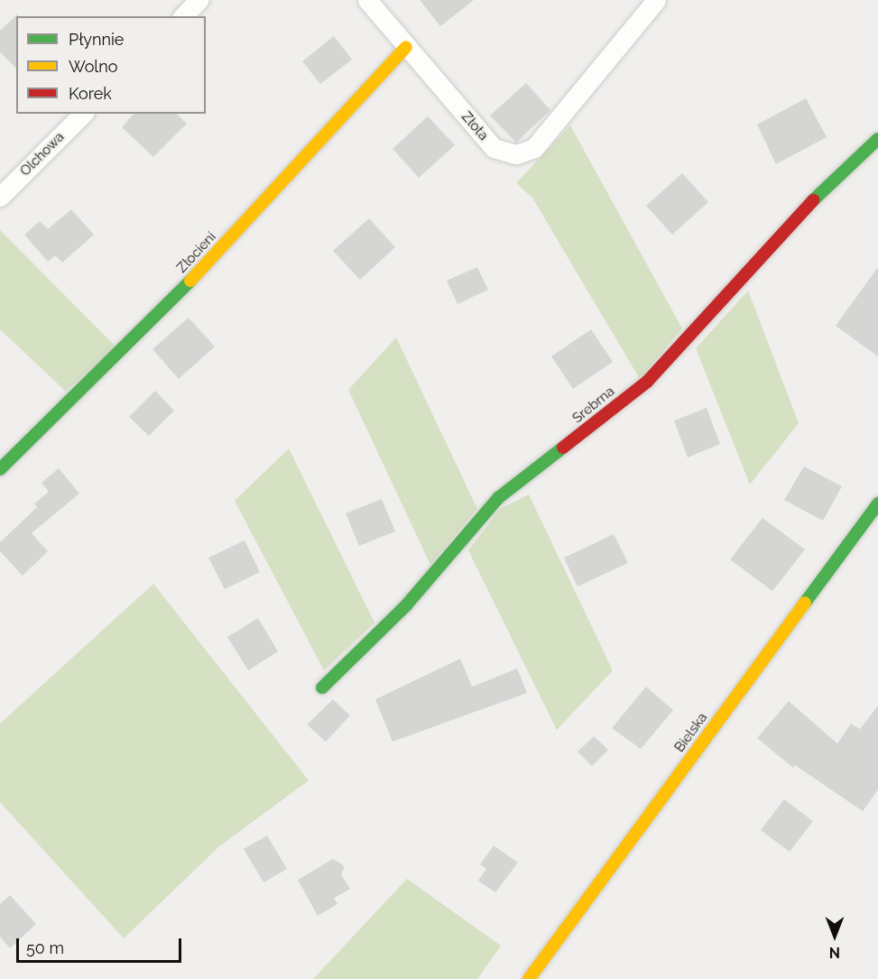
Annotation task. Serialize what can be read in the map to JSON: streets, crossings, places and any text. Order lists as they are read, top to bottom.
{
  "streets": {
    "street": [
      "Złota",
      "Olchowa",
      "Złocieni",
      "Srebrna",
      "Bielska"
    ]
  },
  "crossings": [
    ["Złota", "Złocieni"]
  ],
  "legend": ["Płynnie", "Wolno", "Korek"],
  "scale_bar": "50 m",
  "north": "bottom"
}
